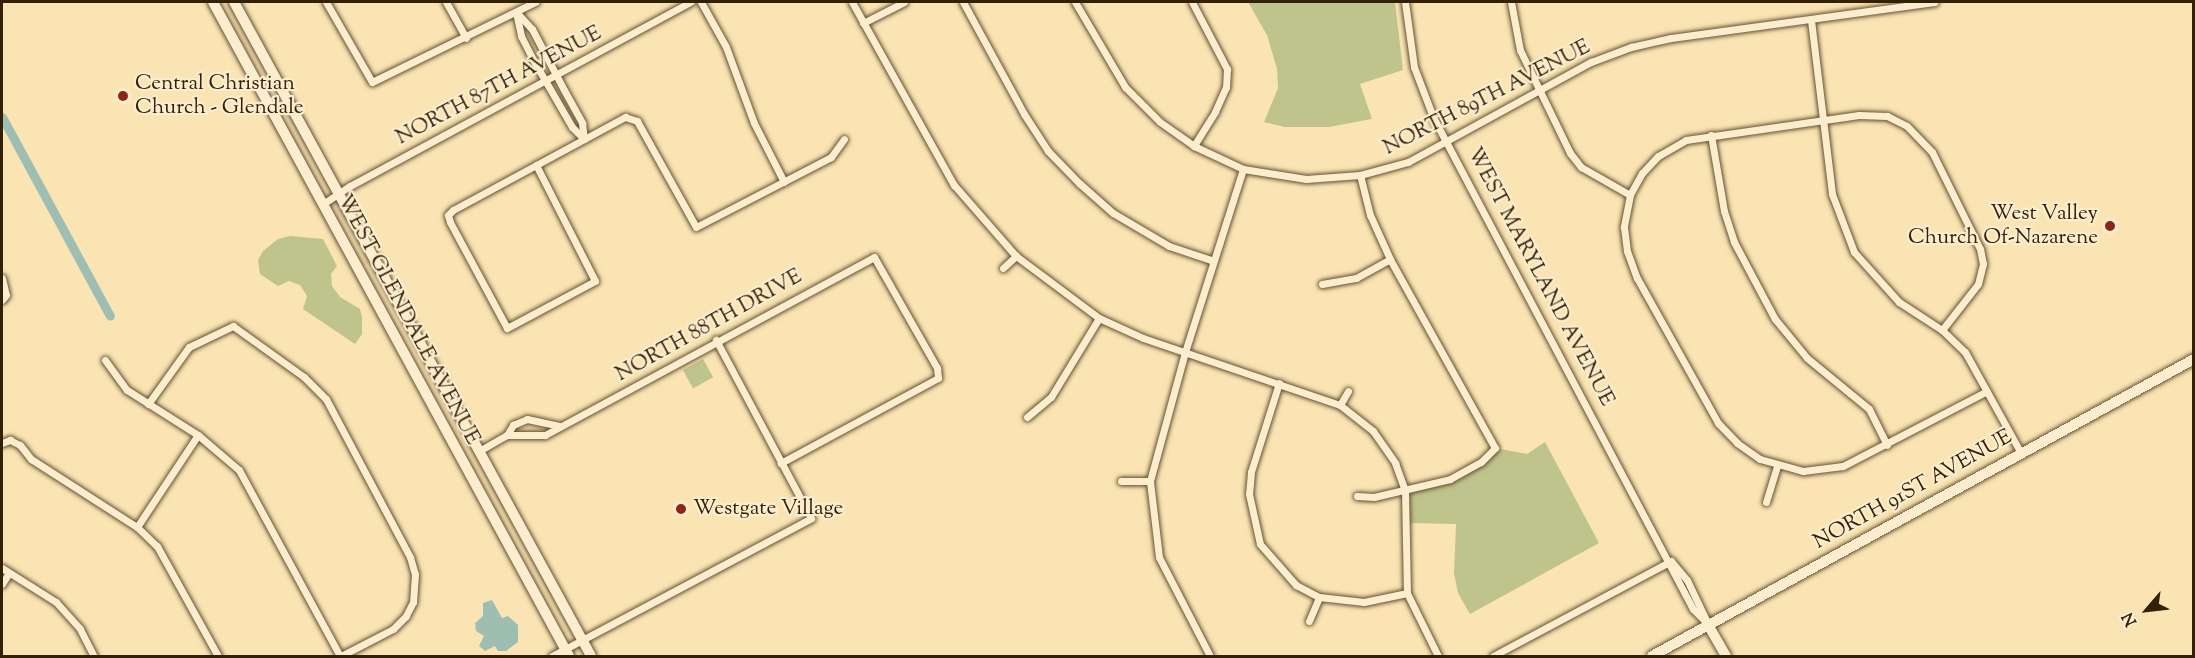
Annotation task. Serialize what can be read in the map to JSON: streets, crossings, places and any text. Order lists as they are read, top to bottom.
{
  "streets": {
    "main road": ["WEST MARYLAND AVENUE", "WEST GLENDALE AVENUE", "NORTH 91ST AVENUE"],
    "street": ["NORTH 87TH AVENUE", "NORTH 89TH AVENUE", "NORTH 88TH DRIVE"]
  },
  "crossings": [
    ["NORTH 87TH AVENUE", "WEST GLENDALE AVENUE"],
    ["NORTH 89TH AVENUE", "WEST MARYLAND AVENUE"],
    ["WEST MARYLAND AVENUE", "NORTH 91ST AVENUE"],
    ["WEST GLENDALE AVENUE", "NORTH 88TH DRIVE"]
  ],
  "places": ["Central Christian Church - Glendale", "West Valley Church Of-Nazarene", "Westgate Village"],
  "north": "bottom left"
}
